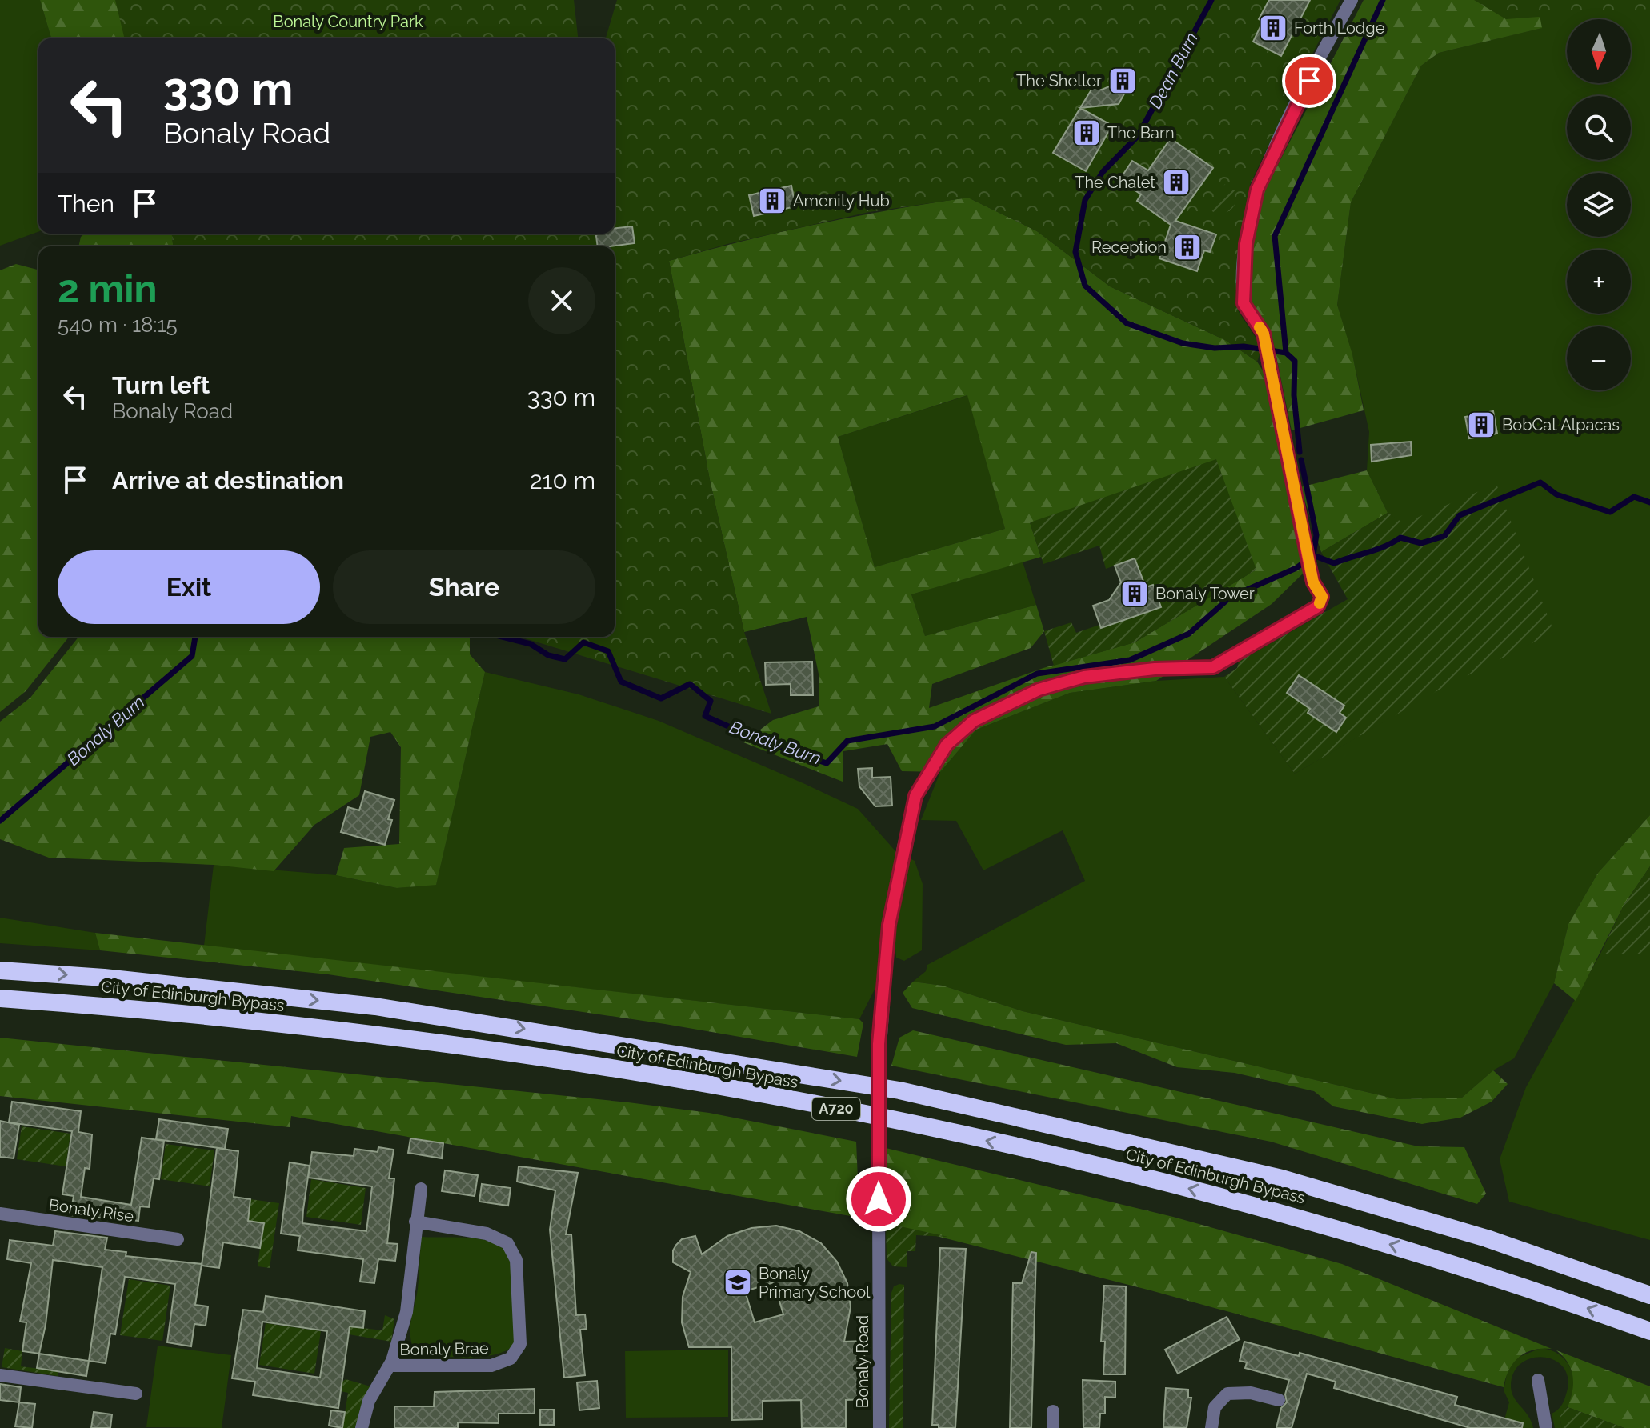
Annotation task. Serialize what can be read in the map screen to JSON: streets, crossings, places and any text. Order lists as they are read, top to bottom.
{
  "streets": {
    "highway": ["City of Edinburgh Bypass", "A720"],
    "street": ["Bonaly Rise", "Bonaly Brae", "Bonaly Road"]
  },
  "water": ["Dean Burn", "Bonaly Burn"],
  "parks": ["Bonaly Country Park"],
  "places": {
    "building": [
      "Forth Lodge",
      "The Shelter",
      "The Barn",
      "The Chalet",
      "Amenity Hub",
      "Reception",
      "BobCat Alpacas",
      "Bonaly Tower"
    ],
    "school or university": ["Bonaly Primary School"]
  },
  "north": "bottom",
  "page": {
    "map_buttons": ["+", "−"],
    "turn": ["330 m", "Bonaly Road"],
    "then": "Then",
    "heading": ["2 min", "540 m · 18:15"],
    "list": [
      {
        "name": "Turn left",
        "note": "Bonaly Road",
        "value": "330 m"
      },
      {
        "name": "Arrive at destination",
        "value": "210 m"
      }
    ],
    "buttons": ["Exit", "Share"]
  }
}
